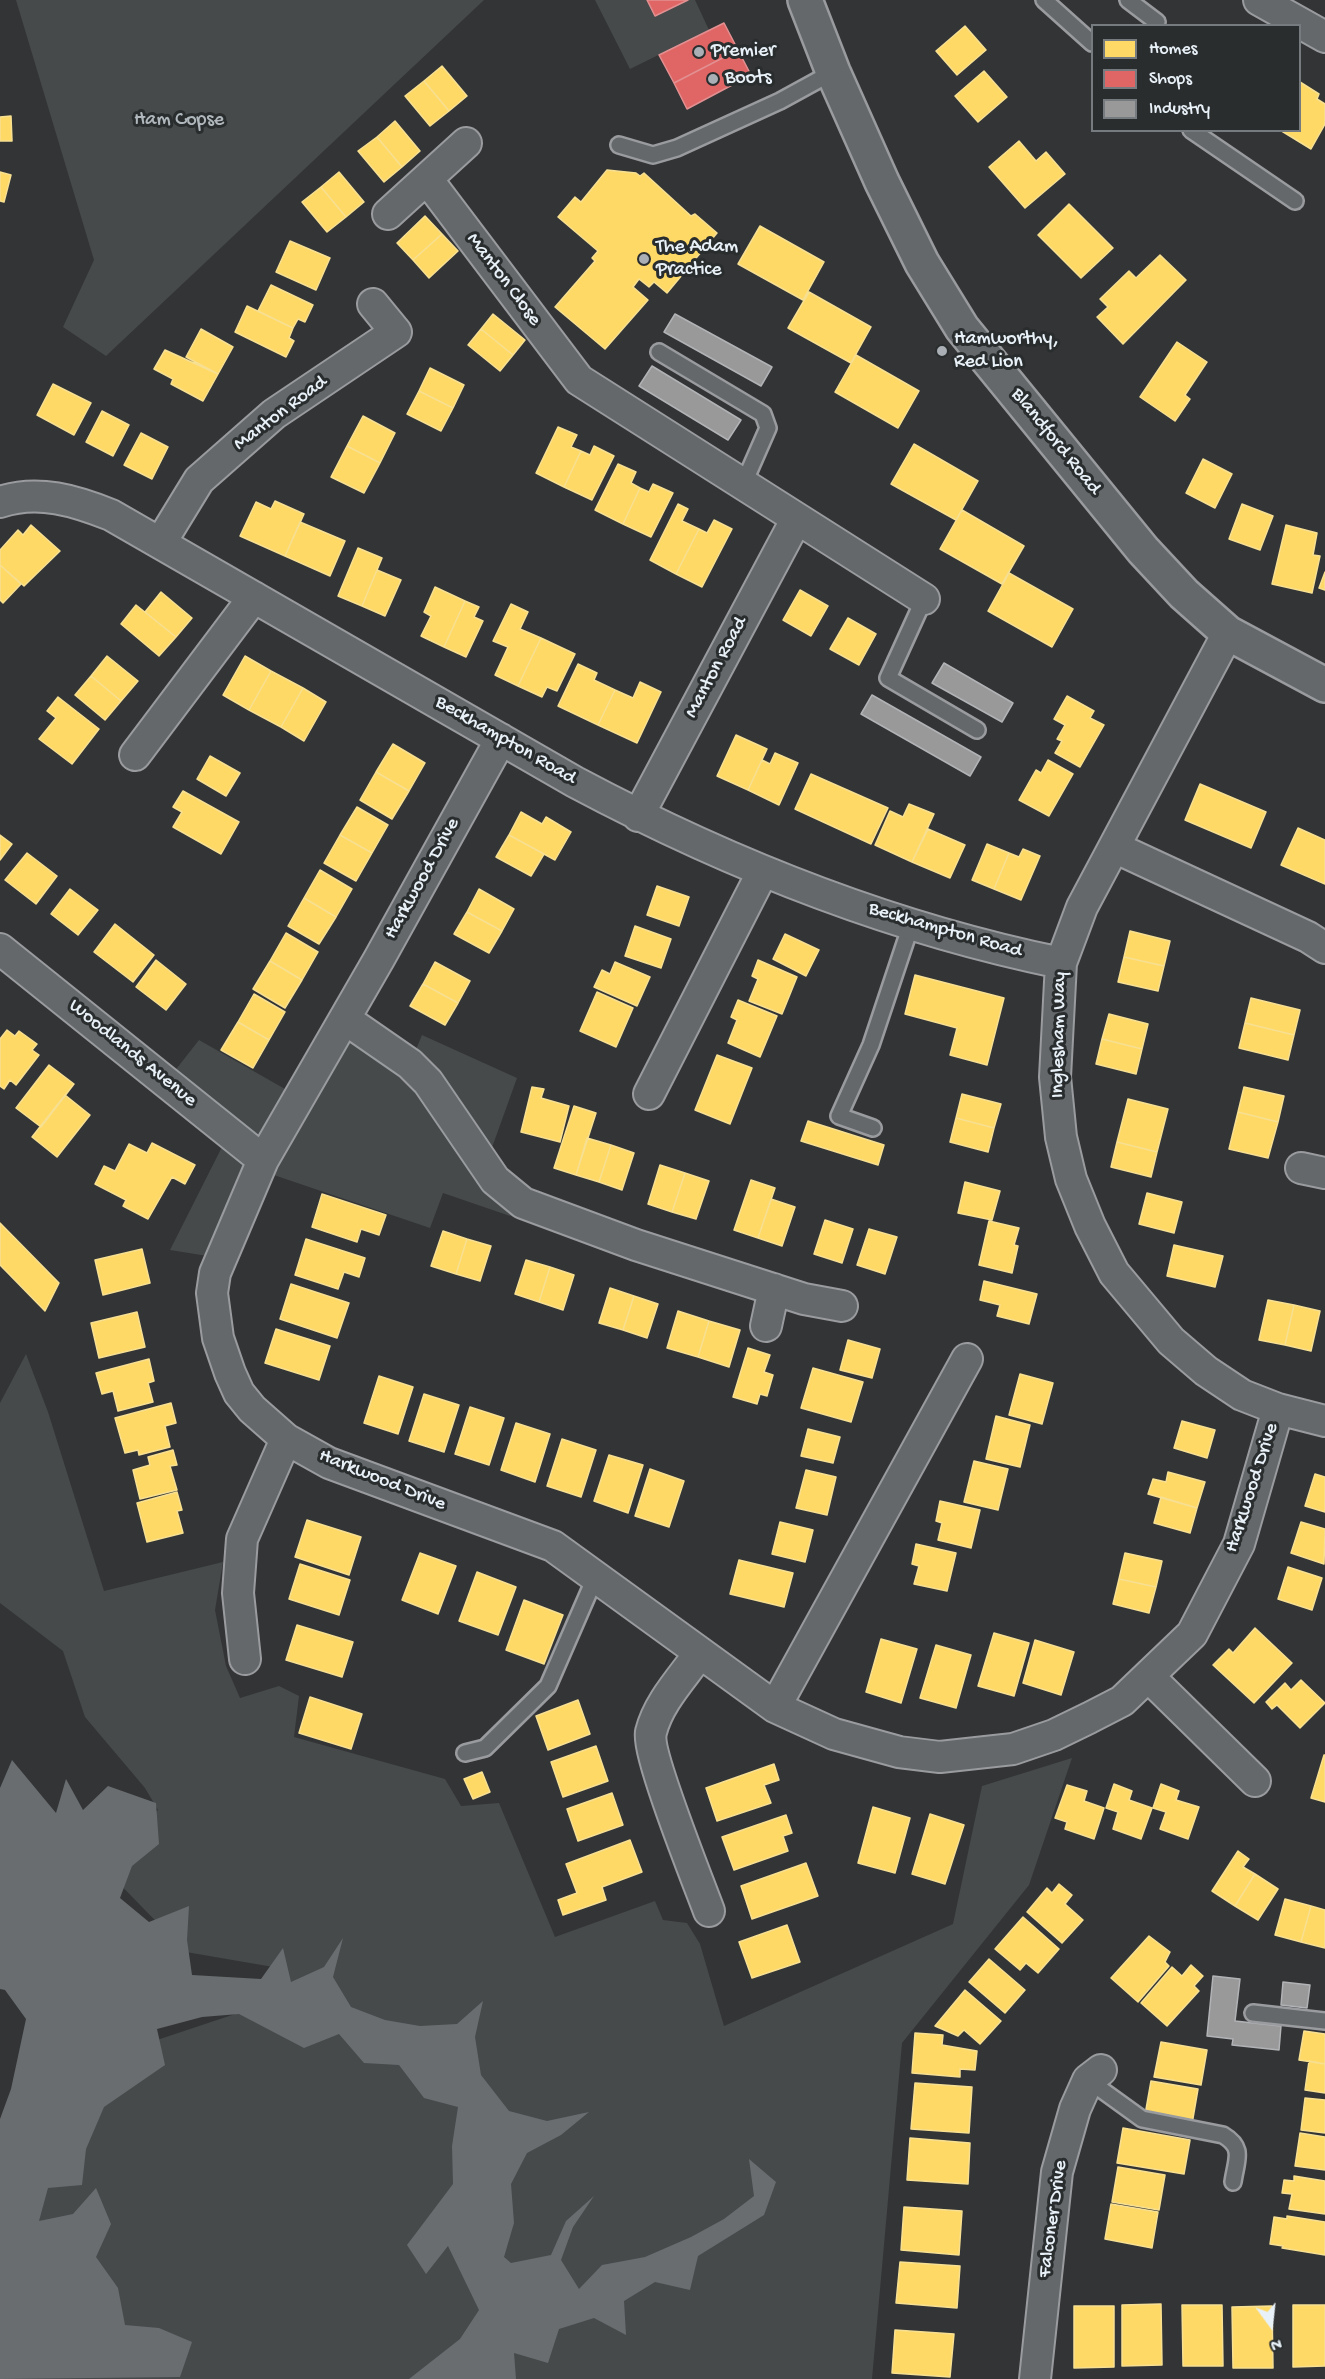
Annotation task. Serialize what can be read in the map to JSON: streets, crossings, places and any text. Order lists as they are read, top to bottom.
{
  "streets": {
    "main road": ["Blandford Road"],
    "street": [
      "Manton Close",
      "Manton Road",
      "Beckhampton Road",
      "Harkwood Drive",
      "Inglesham Way",
      "Woodlands Avenue",
      "Falconer Drive"
    ]
  },
  "crossings": [
    ["Manton Road", "Beckhampton Road"],
    ["Blandford Road", "Inglesham Way"],
    ["Beckhampton Road", "Harkwood Drive"],
    ["Beckhampton Road", "Inglesham Way"],
    ["Harkwood Drive", "Inglesham Way"],
    ["Harkwood Drive", "Woodlands Avenue"]
  ],
  "parks": ["Ham Copse"],
  "places": [
    "Premier",
    "Boots",
    "The Adam Practice",
    "Hamworthy, Red Lion"
  ],
  "legend": ["Homes", "Shops", "Industry"],
  "north": "bottom"
}
